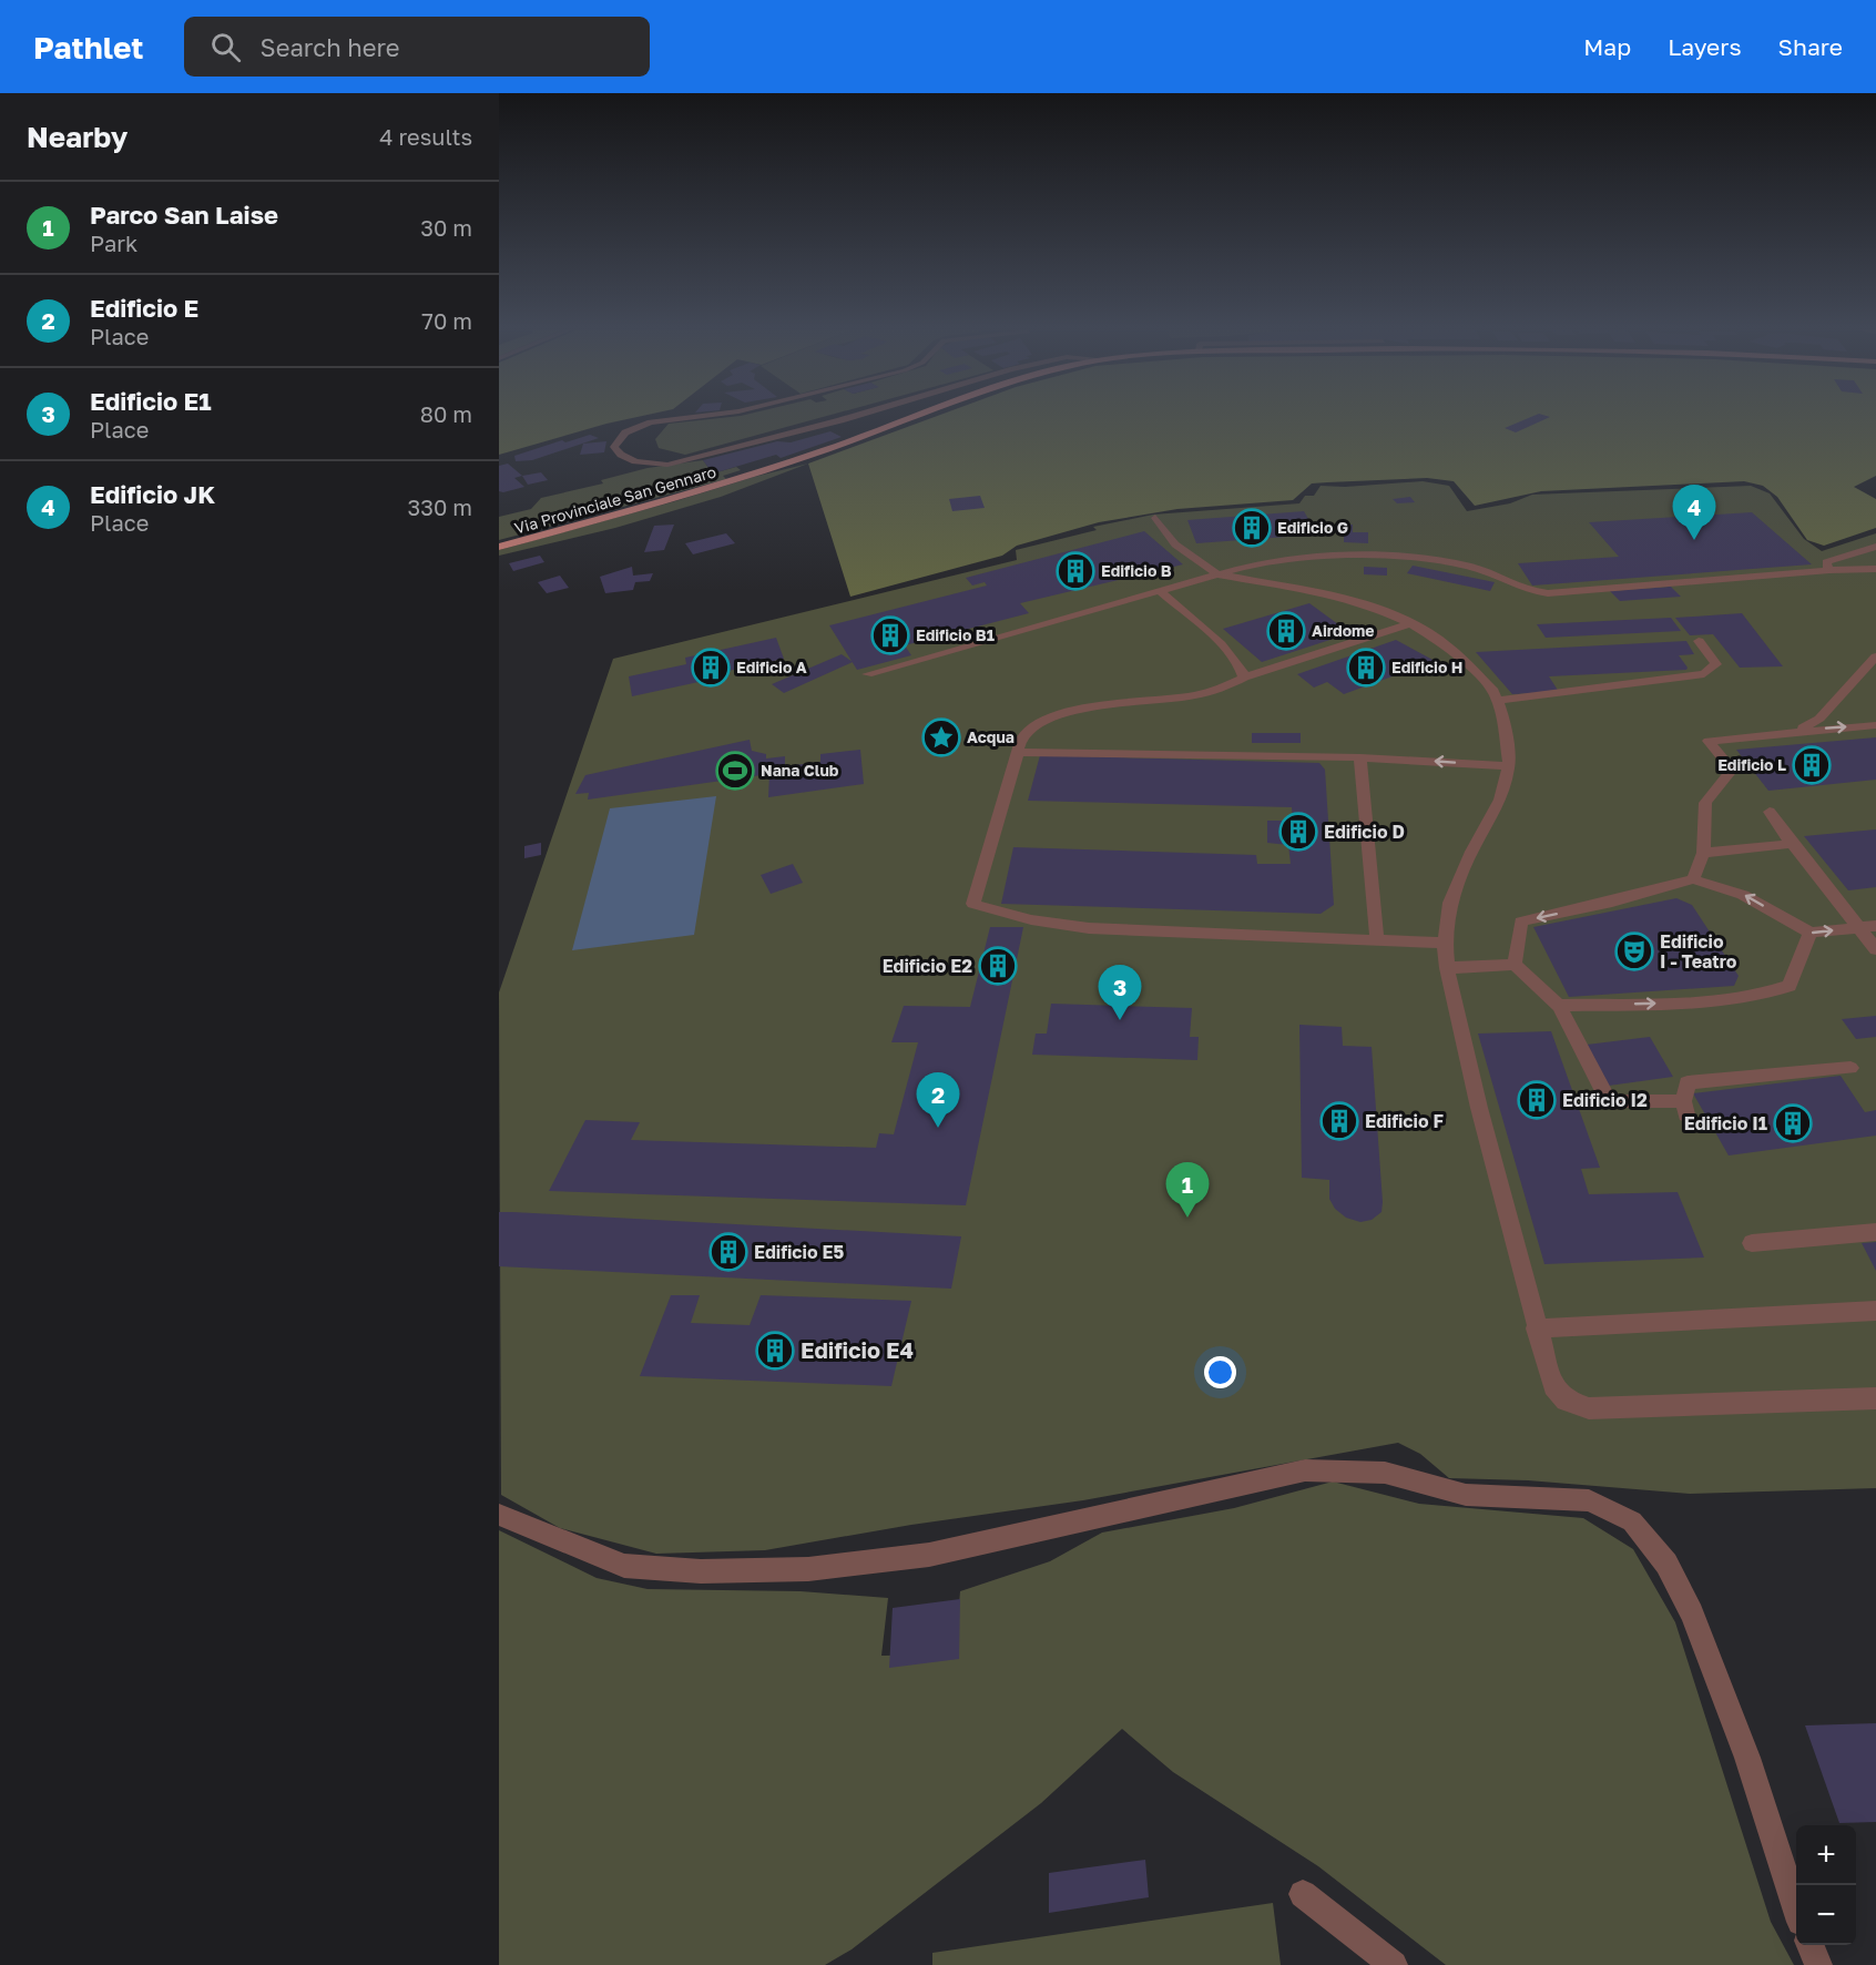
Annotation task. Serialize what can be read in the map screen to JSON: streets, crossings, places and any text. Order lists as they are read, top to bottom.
{
  "streets": {
    "main road": ["Via Provinciale San Gennaro"]
  },
  "places": {
    "building": [
      "Edificio G",
      "Edificio B",
      "Airdome",
      "Edificio B1",
      "Edificio A",
      "Edificio H",
      "Edificio L",
      "Edificio D",
      "Edificio E2",
      "Edificio I2",
      "Edificio F",
      "Edificio I1",
      "Edificio E5",
      "Edificio E4"
    ],
    "place": ["Acqua"],
    "sports": ["Nana Club"],
    "theatre": ["Edificio I - Teatro"]
  },
  "page": {
    "header": "Pathlet",
    "search": "Search here",
    "nav": ["Map", "Layers", "Share"],
    "heading": ["Nearby", "4 results"],
    "list": [
      {
        "mark": "1",
        "name": "Parco San Laise",
        "note": "Park",
        "value": "30 m"
      },
      {
        "mark": "2",
        "name": "Edificio E",
        "note": "Place",
        "value": "70 m"
      },
      {
        "mark": "3",
        "name": "Edificio E1",
        "note": "Place",
        "value": "80 m"
      },
      {
        "mark": "4",
        "name": "Edificio JK",
        "note": "Place",
        "value": "330 m"
      }
    ],
    "pins": [
      "4",
      "3",
      "2",
      "1"
    ],
    "map_buttons": ["+", "−"]
  }
}
